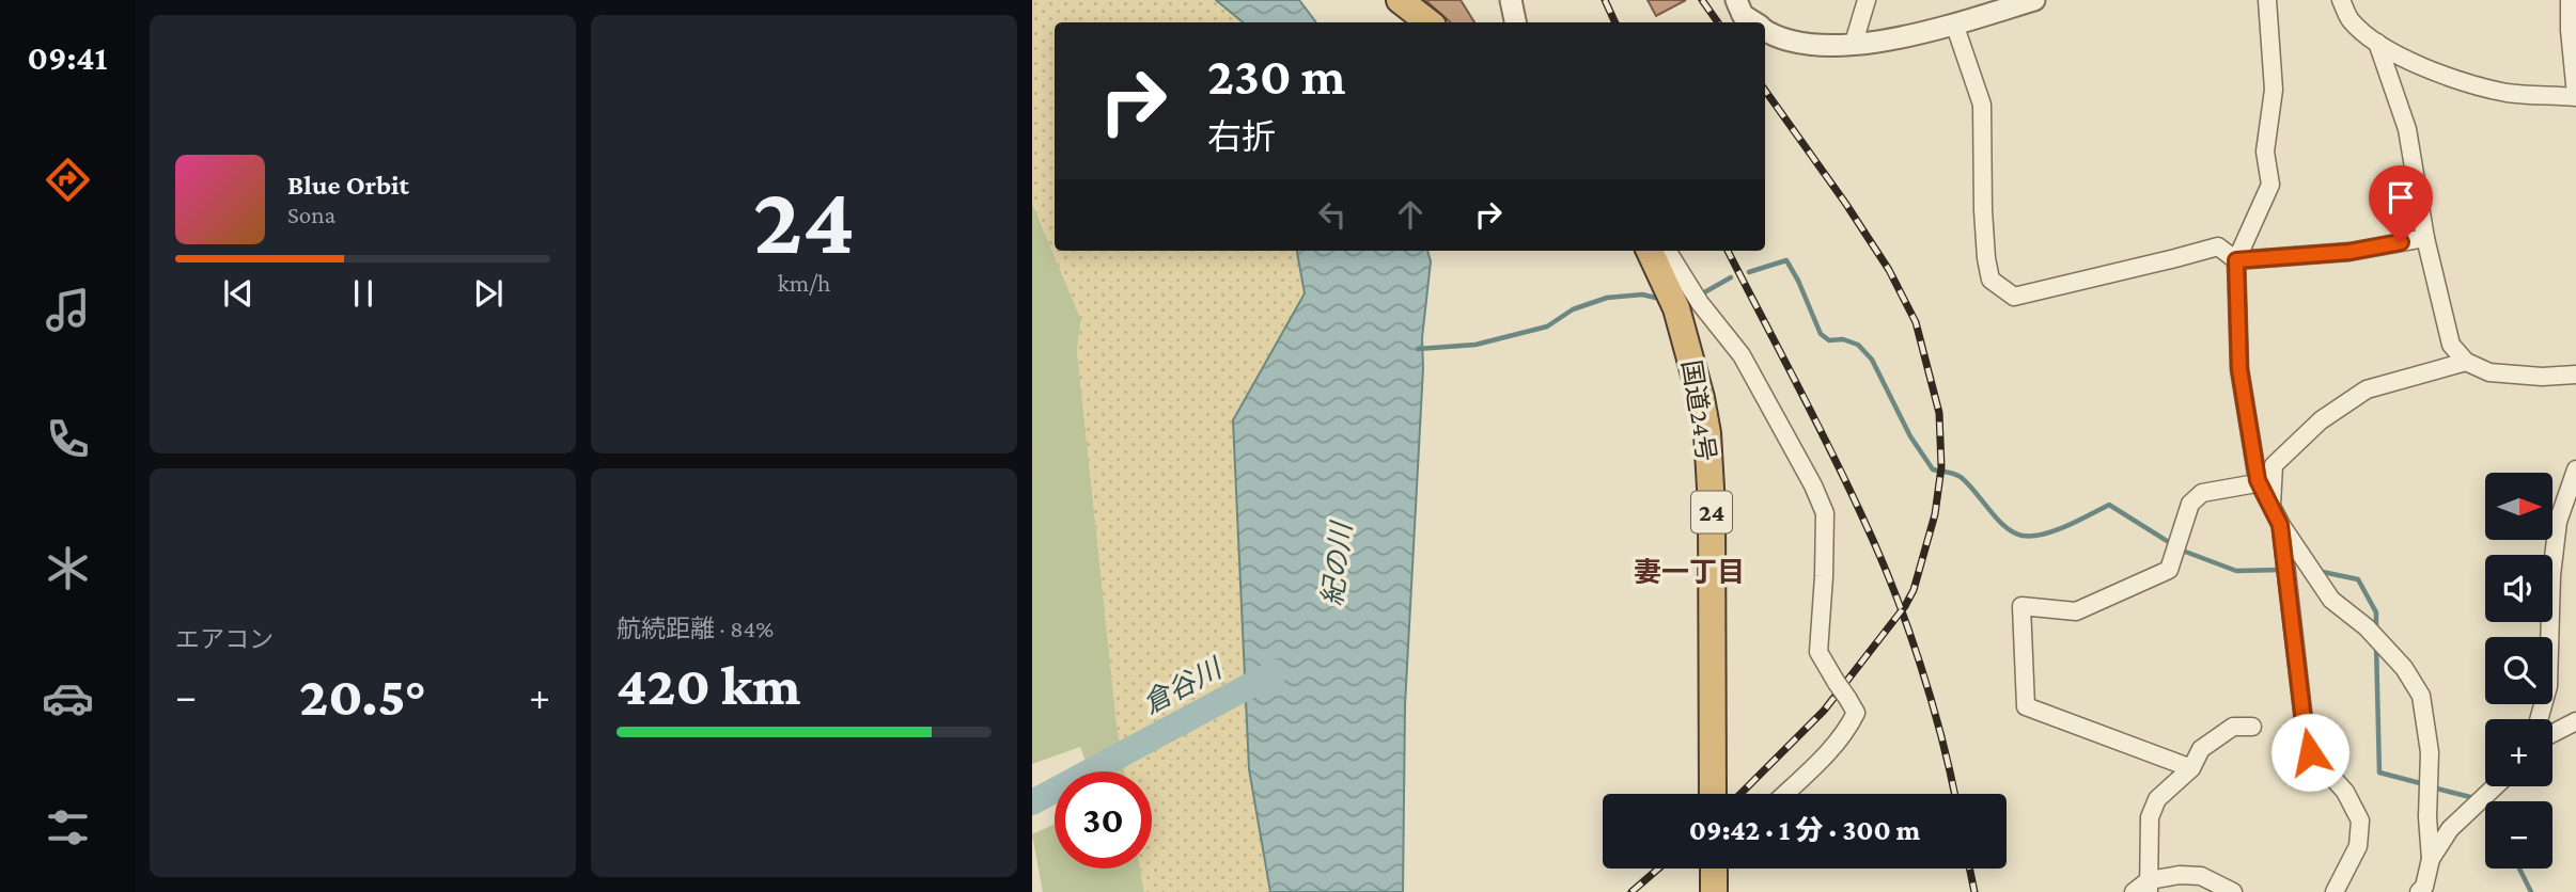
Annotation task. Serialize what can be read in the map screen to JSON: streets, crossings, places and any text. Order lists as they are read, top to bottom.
{
  "streets": {
    "highway": ["国道24号", "24"]
  },
  "districts": ["妻一丁目"],
  "water": ["紀の川", "倉谷川"],
  "north": "right",
  "page": {
    "tabs": "09:41",
    "tile": [
      ["24", "km/h"],
      "エアコン",
      ["航続距離 · 84%", "420 km"]
    ],
    "turn": ["230 m", "右折"],
    "song": ["Blue Orbit", "Sona"],
    "map_buttons": ["+", "−"],
    "heat": ["−", "20.5°", "+"],
    "limit": "30",
    "trip": "09:42 · 1 分 · 300 m"
  }
}
